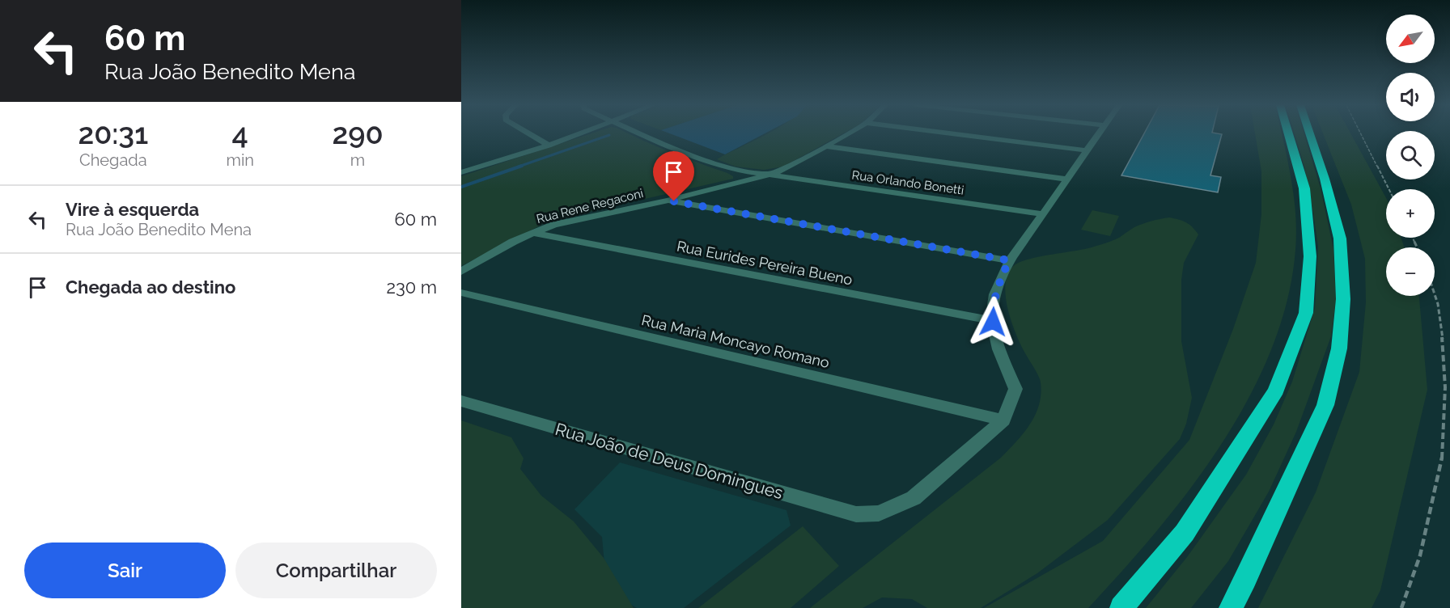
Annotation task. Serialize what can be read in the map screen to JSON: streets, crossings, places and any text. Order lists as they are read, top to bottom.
{
  "streets": {
    "street": [
      "Rua Orlando Bonetti",
      "Rua Rene Regaconi",
      "Rua Eurides Pereira Bueno",
      "Rua Maria Moncayo Romano",
      "Rua João de Deus Domingues"
    ]
  },
  "crossings": [
    ["Rua Orlando Bonetti", "Rua Rene Regaconi"],
    ["Rua Rene Regaconi", "Rua Eurides Pereira Bueno"],
    ["Rua Maria Moncayo Romano", "Rua João de Deus Domingues"]
  ],
  "north": "bottom left",
  "page": {
    "turn": ["60 m", "Rua João Benedito Mena"],
    "map_buttons": ["+", "−"],
    "eta": [
      "20:31",
      "Chegada",
      "4",
      "min",
      "290",
      "m"
    ],
    "list": [
      {
        "name": "Vire à esquerda",
        "note": "Rua João Benedito Mena",
        "value": "60 m"
      },
      {
        "name": "Chegada ao destino",
        "value": "230 m"
      }
    ],
    "buttons": ["Sair", "Compartilhar"]
  }
}
